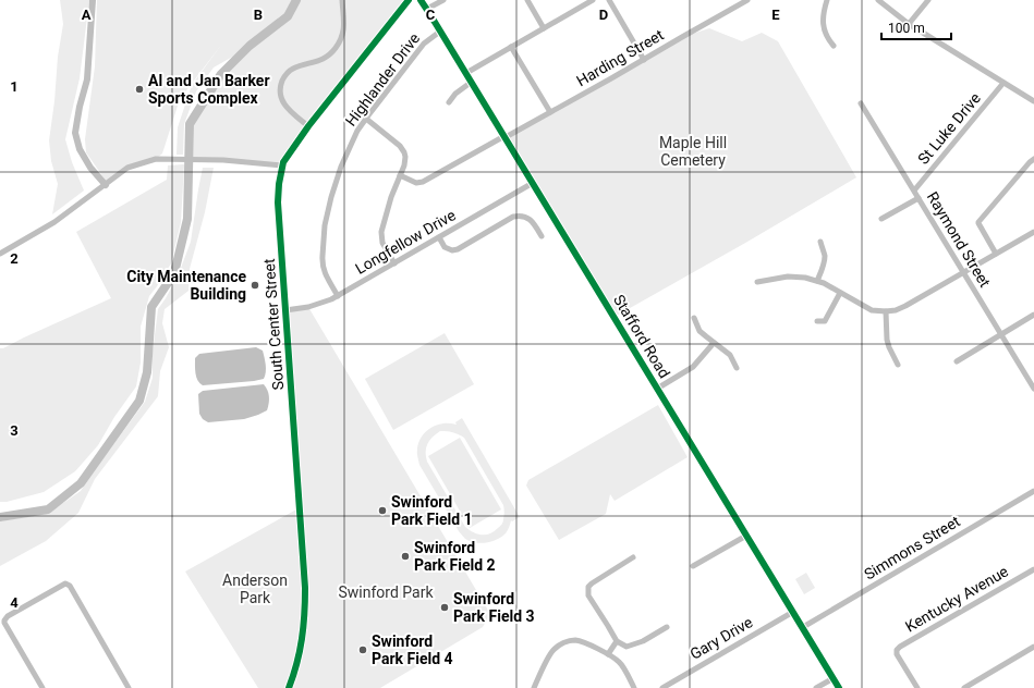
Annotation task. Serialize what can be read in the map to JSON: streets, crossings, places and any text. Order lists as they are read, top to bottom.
{
  "streets": {
    "main road": ["South Center Street"],
    "street": [
      "Harding Street",
      "Highlander Drive",
      "St Luke Drive",
      "Raymond Street",
      "Longfellow Drive",
      "Stafford Road",
      "Simmons Street",
      "Kentucky Avenue",
      "Gary Drive"
    ]
  },
  "crossings": [
    ["Harding Street", "Stafford Road"],
    ["Highlander Drive", "Longfellow Drive"],
    ["Highlander Drive", "Stafford Road"],
    ["St Luke Drive", "Raymond Street"],
    ["Longfellow Drive", "South Center Street"],
    ["Longfellow Drive", "Stafford Road"],
    ["Stafford Road", "Simmons Street"],
    ["Stafford Road", "Gary Drive"]
  ],
  "parks": ["Maple Hill Cemetery", "Anderson Park", "Swinford Park"],
  "places": [
    "Al and Jan Barker Sports Complex",
    "City Maintenance Building",
    "Swinford Park Field 1",
    "Swinford Park Field 2",
    "Swinford Park Field 3",
    "Swinford Park Field 4"
  ],
  "scale_bar": "100 m",
  "grid": {
    "columns": [
      "A",
      "B",
      "C",
      "D",
      "E"
    ],
    "rows": [
      "1",
      "2",
      "3",
      "4"
    ]
  }
}
